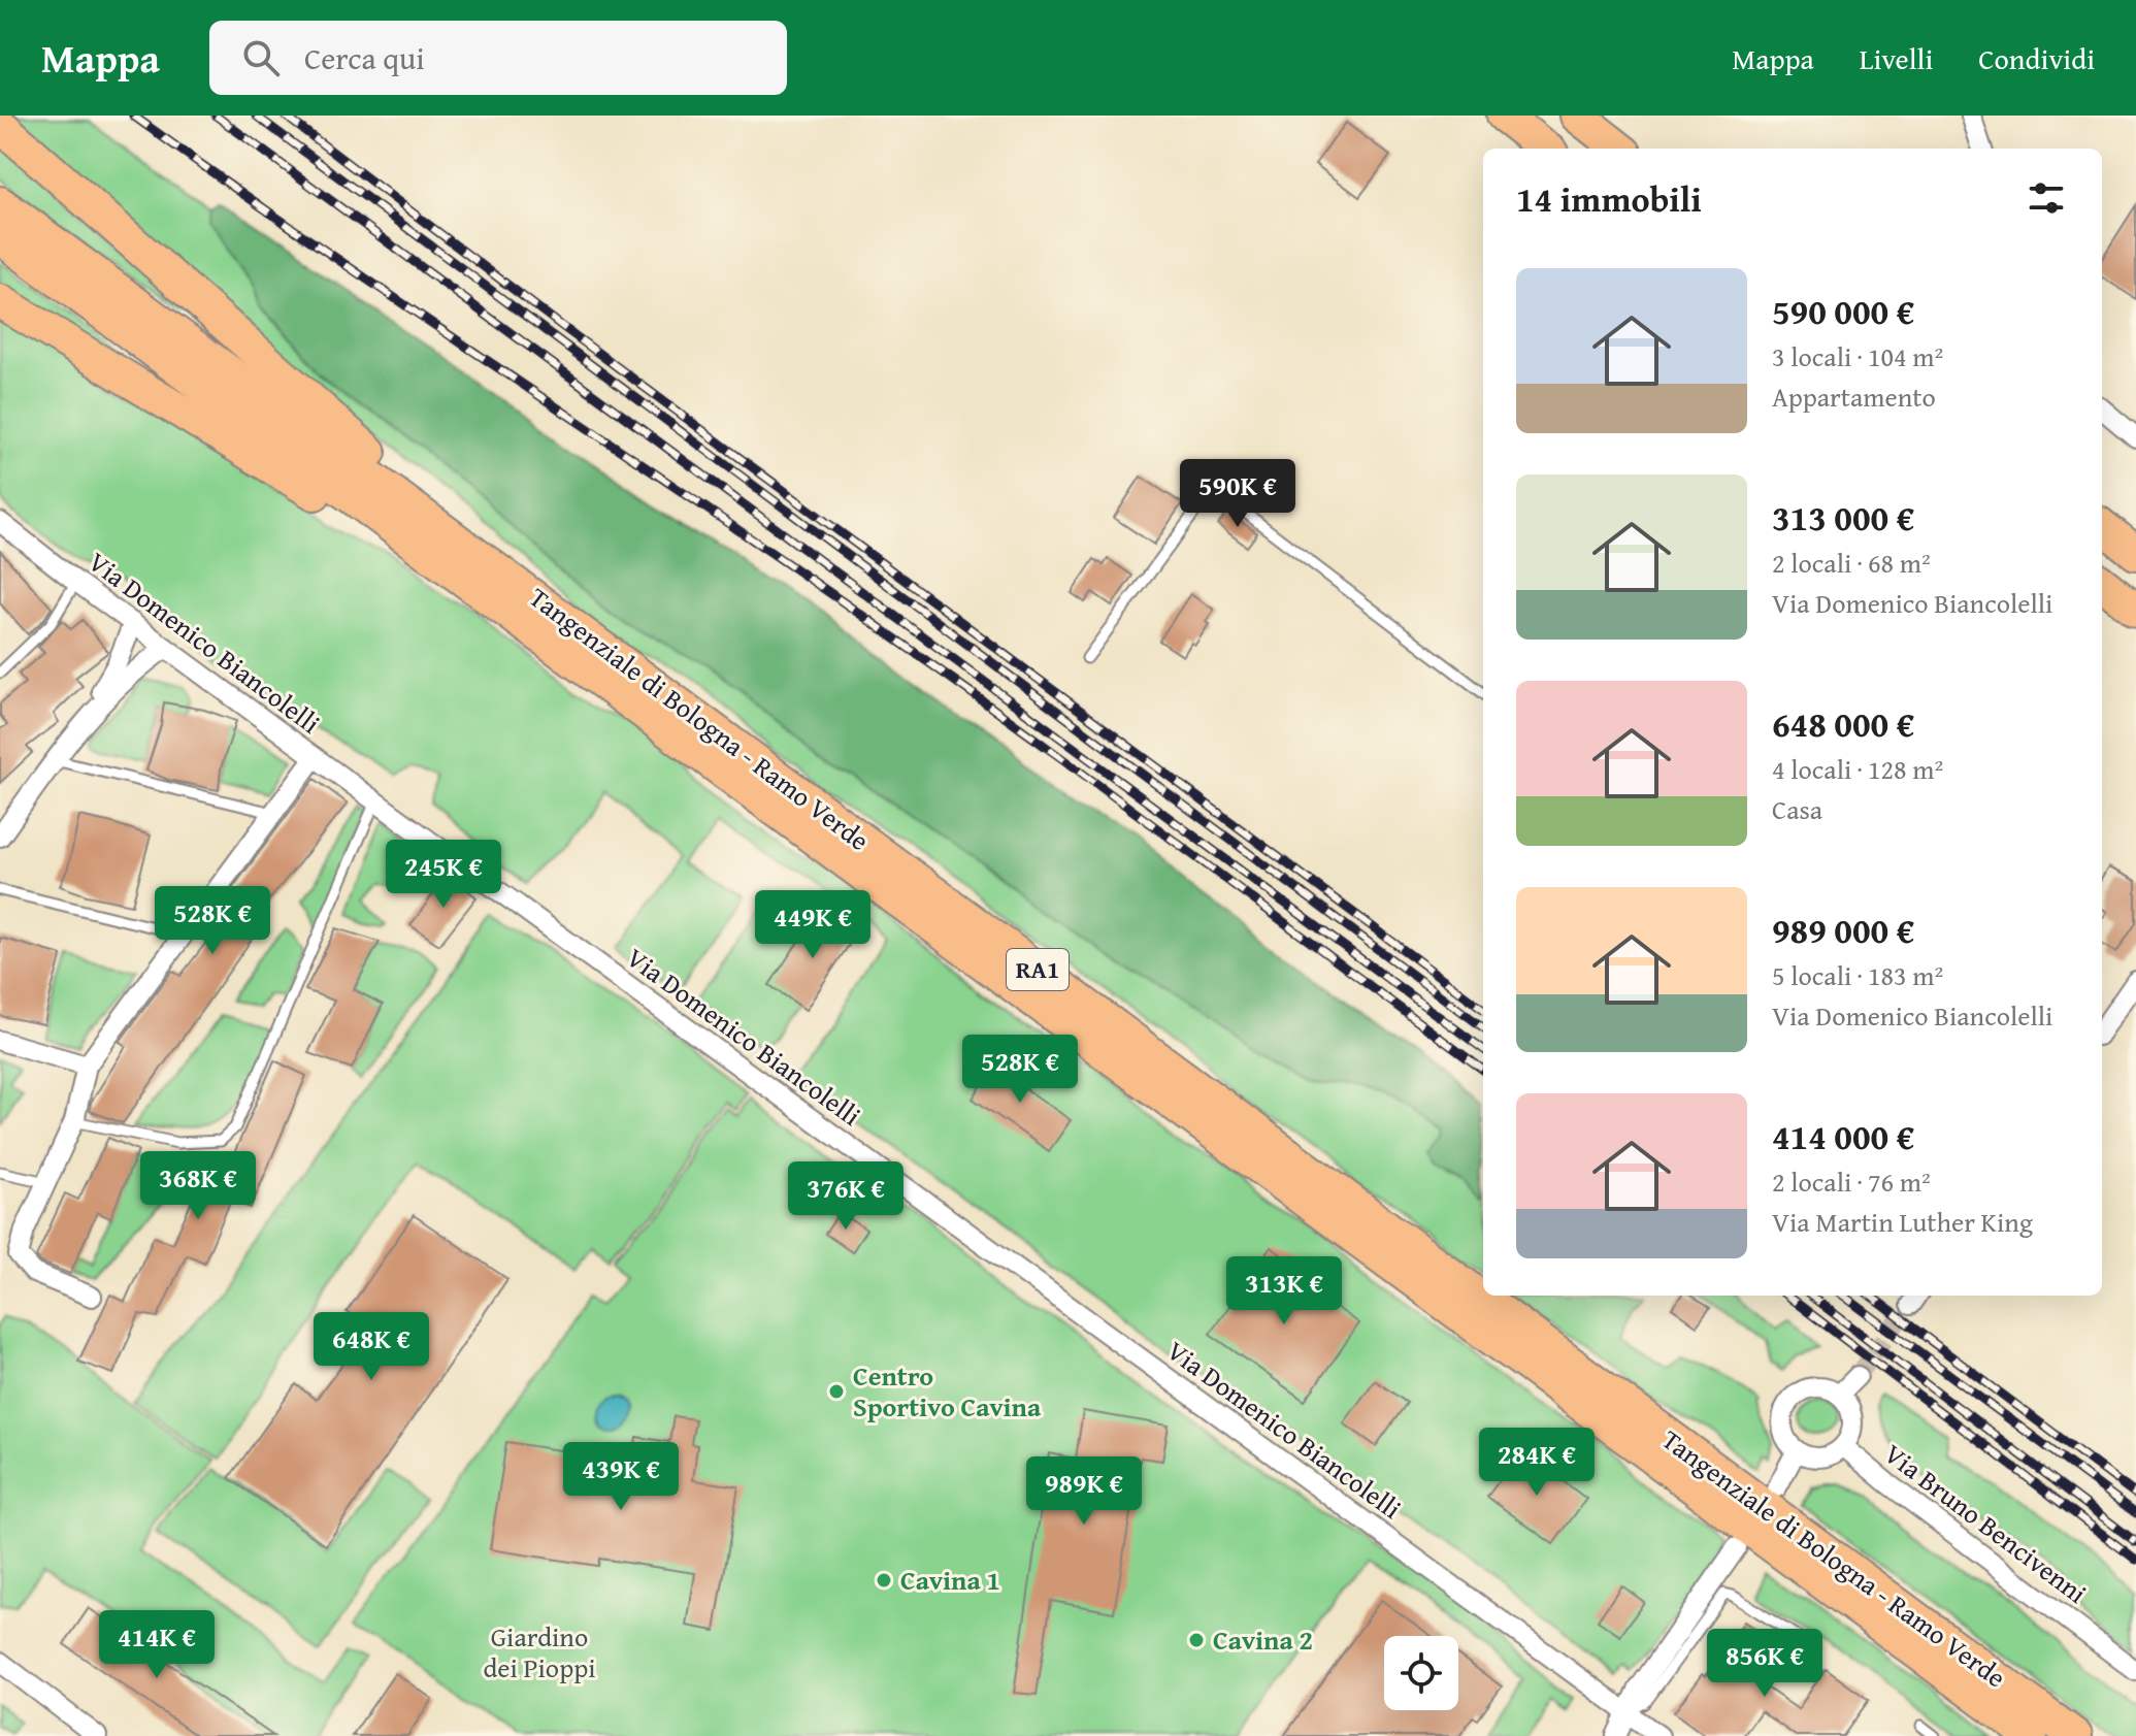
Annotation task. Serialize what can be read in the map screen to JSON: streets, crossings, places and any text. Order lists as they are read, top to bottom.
{
  "streets": {
    "highway": ["Tangenziale di Bologna - Ramo Verde", "RA1"],
    "street": ["Via Domenico Biancolelli", "Via Bruno Bencivenni"]
  },
  "parks": ["Giardino dei Pioppi"],
  "places": ["Centro Sportivo Cavina", "Cavina 1", "Cavina 2"],
  "page": {
    "header": "Mappa",
    "search": "Cerca qui",
    "nav": ["Mappa", "Livelli", "Condividi"],
    "heading": "14 immobili",
    "list": [
      {
        "name": "590 000 €",
        "note": "3 locali · 104 m² · Appartamento"
      },
      {
        "name": "313 000 €",
        "note": "2 locali · 68 m² · Via Domenico Biancolelli"
      },
      {
        "name": "648 000 €",
        "note": "4 locali · 128 m² · Casa"
      },
      {
        "name": "989 000 €",
        "note": "5 locali · 183 m² · Via Domenico Biancolelli"
      },
      {
        "name": "414 000 €",
        "note": "2 locali · 76 m² · Via Martin Luther King"
      }
    ],
    "price": [
      "590K €",
      "245K €",
      "528K €",
      "449K €",
      "528K €",
      "368K €",
      "376K €",
      "313K €",
      "648K €",
      "284K €",
      "439K €",
      "989K €",
      "414K €",
      "856K €"
    ]
  }
}
